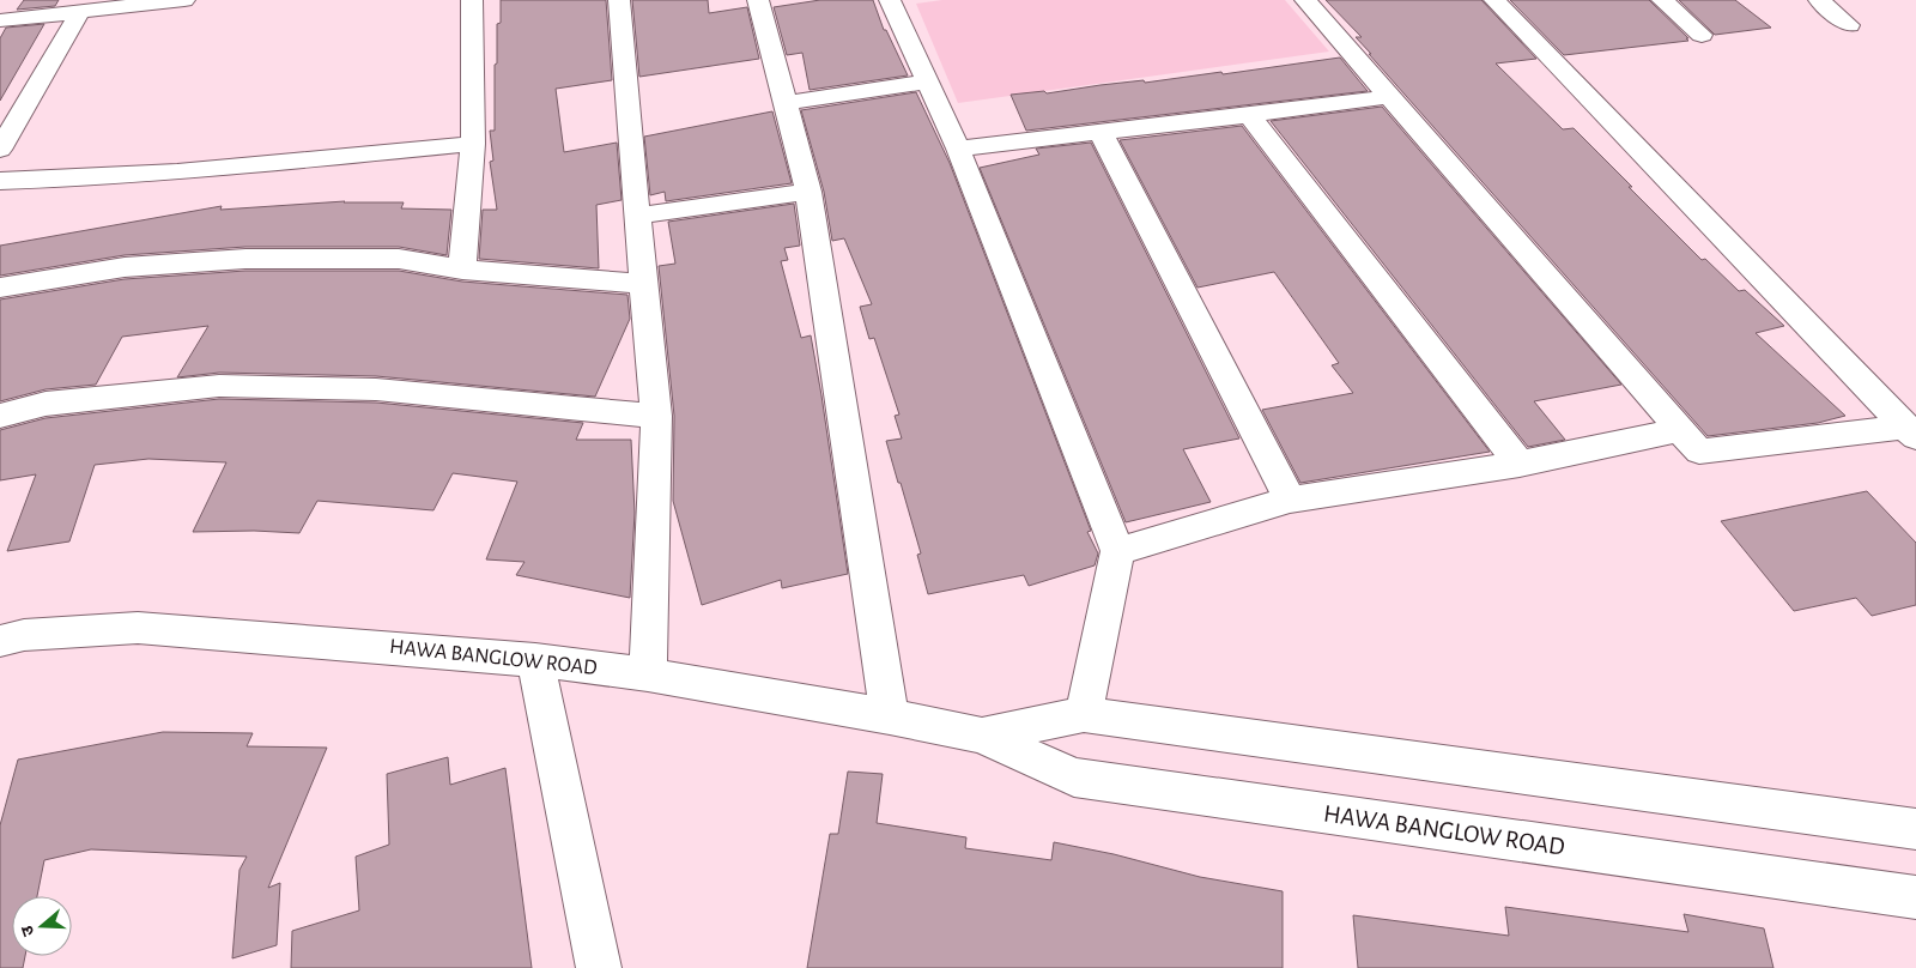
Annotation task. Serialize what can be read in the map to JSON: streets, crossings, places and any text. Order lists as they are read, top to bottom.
{
  "streets": {
    "street": ["HAWA BANGLOW ROAD"]
  },
  "north": "left"
}
